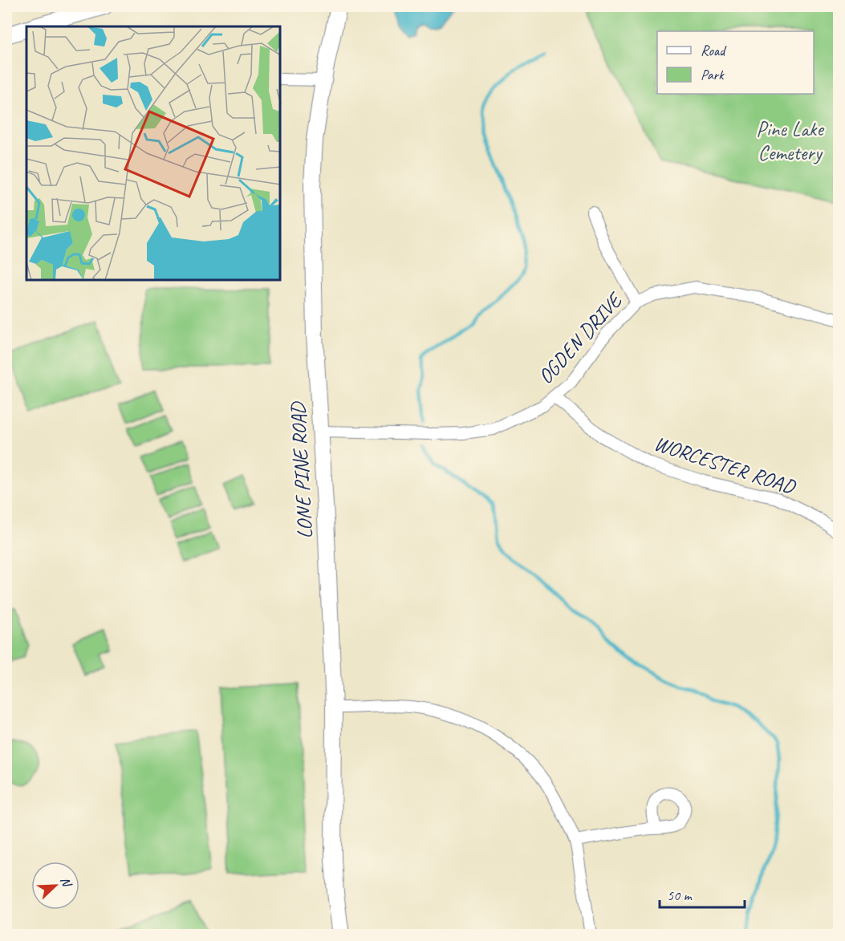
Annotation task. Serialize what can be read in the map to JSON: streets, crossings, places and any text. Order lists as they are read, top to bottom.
{
  "streets": {
    "street": ["OGDEN DRIVE", "WORCESTER ROAD", "LONE PINE ROAD"]
  },
  "crossings": [
    ["OGDEN DRIVE", "WORCESTER ROAD"],
    ["OGDEN DRIVE", "LONE PINE ROAD"]
  ],
  "parks": ["Pine Lake Cemetery"],
  "legend": ["Road", "Park"],
  "scale_bar": "50 m",
  "north": "top right"
}
